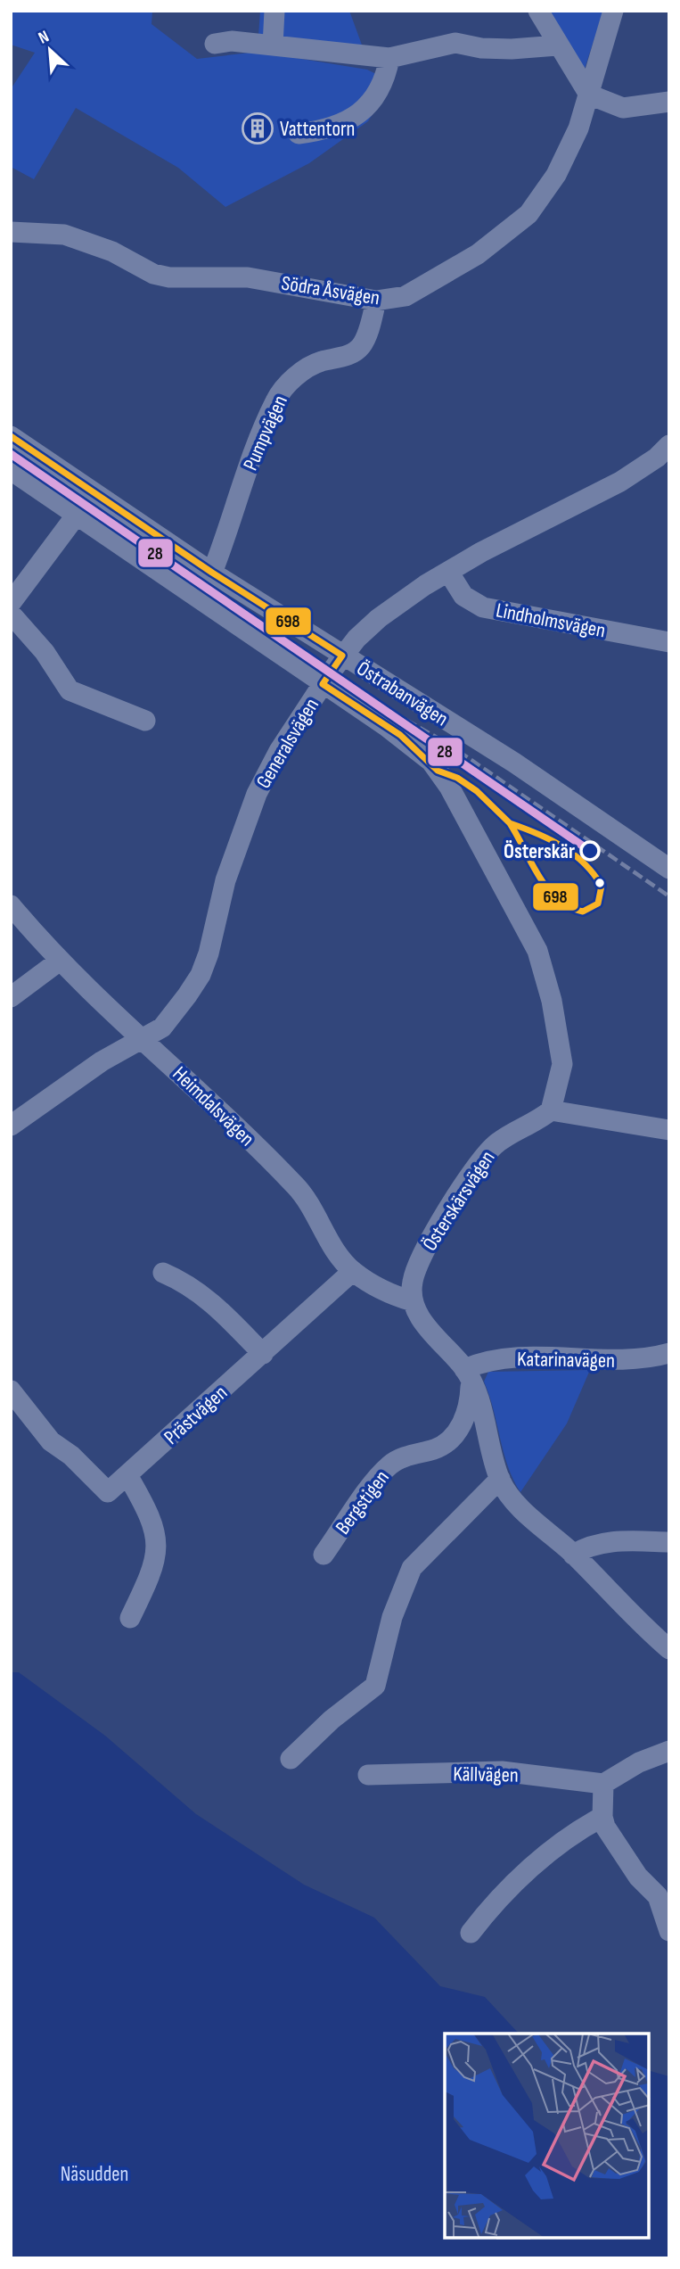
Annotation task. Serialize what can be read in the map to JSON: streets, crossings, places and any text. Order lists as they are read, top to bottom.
{
  "streets": {
    "street": [
      "Södra Åsvägen",
      "Pumpvägen",
      "Lindholmsvägen",
      "Östrabanvägen",
      "Generalsvägen",
      "Heimdalsvägen",
      "Österskärsvägen",
      "Katarinavägen",
      "Prästvägen",
      "Bergstigen",
      "Källvägen"
    ]
  },
  "crossings": [
    ["Södra Åsvägen", "Pumpvägen"],
    ["Pumpvägen", "Östrabanvägen"],
    ["Lindholmsvägen", "Generalsvägen"],
    ["Östrabanvägen", "Generalsvägen"],
    ["Generalsvägen", "Heimdalsvägen"],
    ["Heimdalsvägen", "Österskärsvägen"],
    ["Heimdalsvägen", "Prästvägen"],
    ["Katarinavägen", "Bergstigen"]
  ],
  "parks": ["Näsudden"],
  "places": {
    "building": ["Vattentorn"],
    "other": ["Österskär"]
  },
  "lines": ["transit line 698", "transit line 28"],
  "north": "top left"
}
